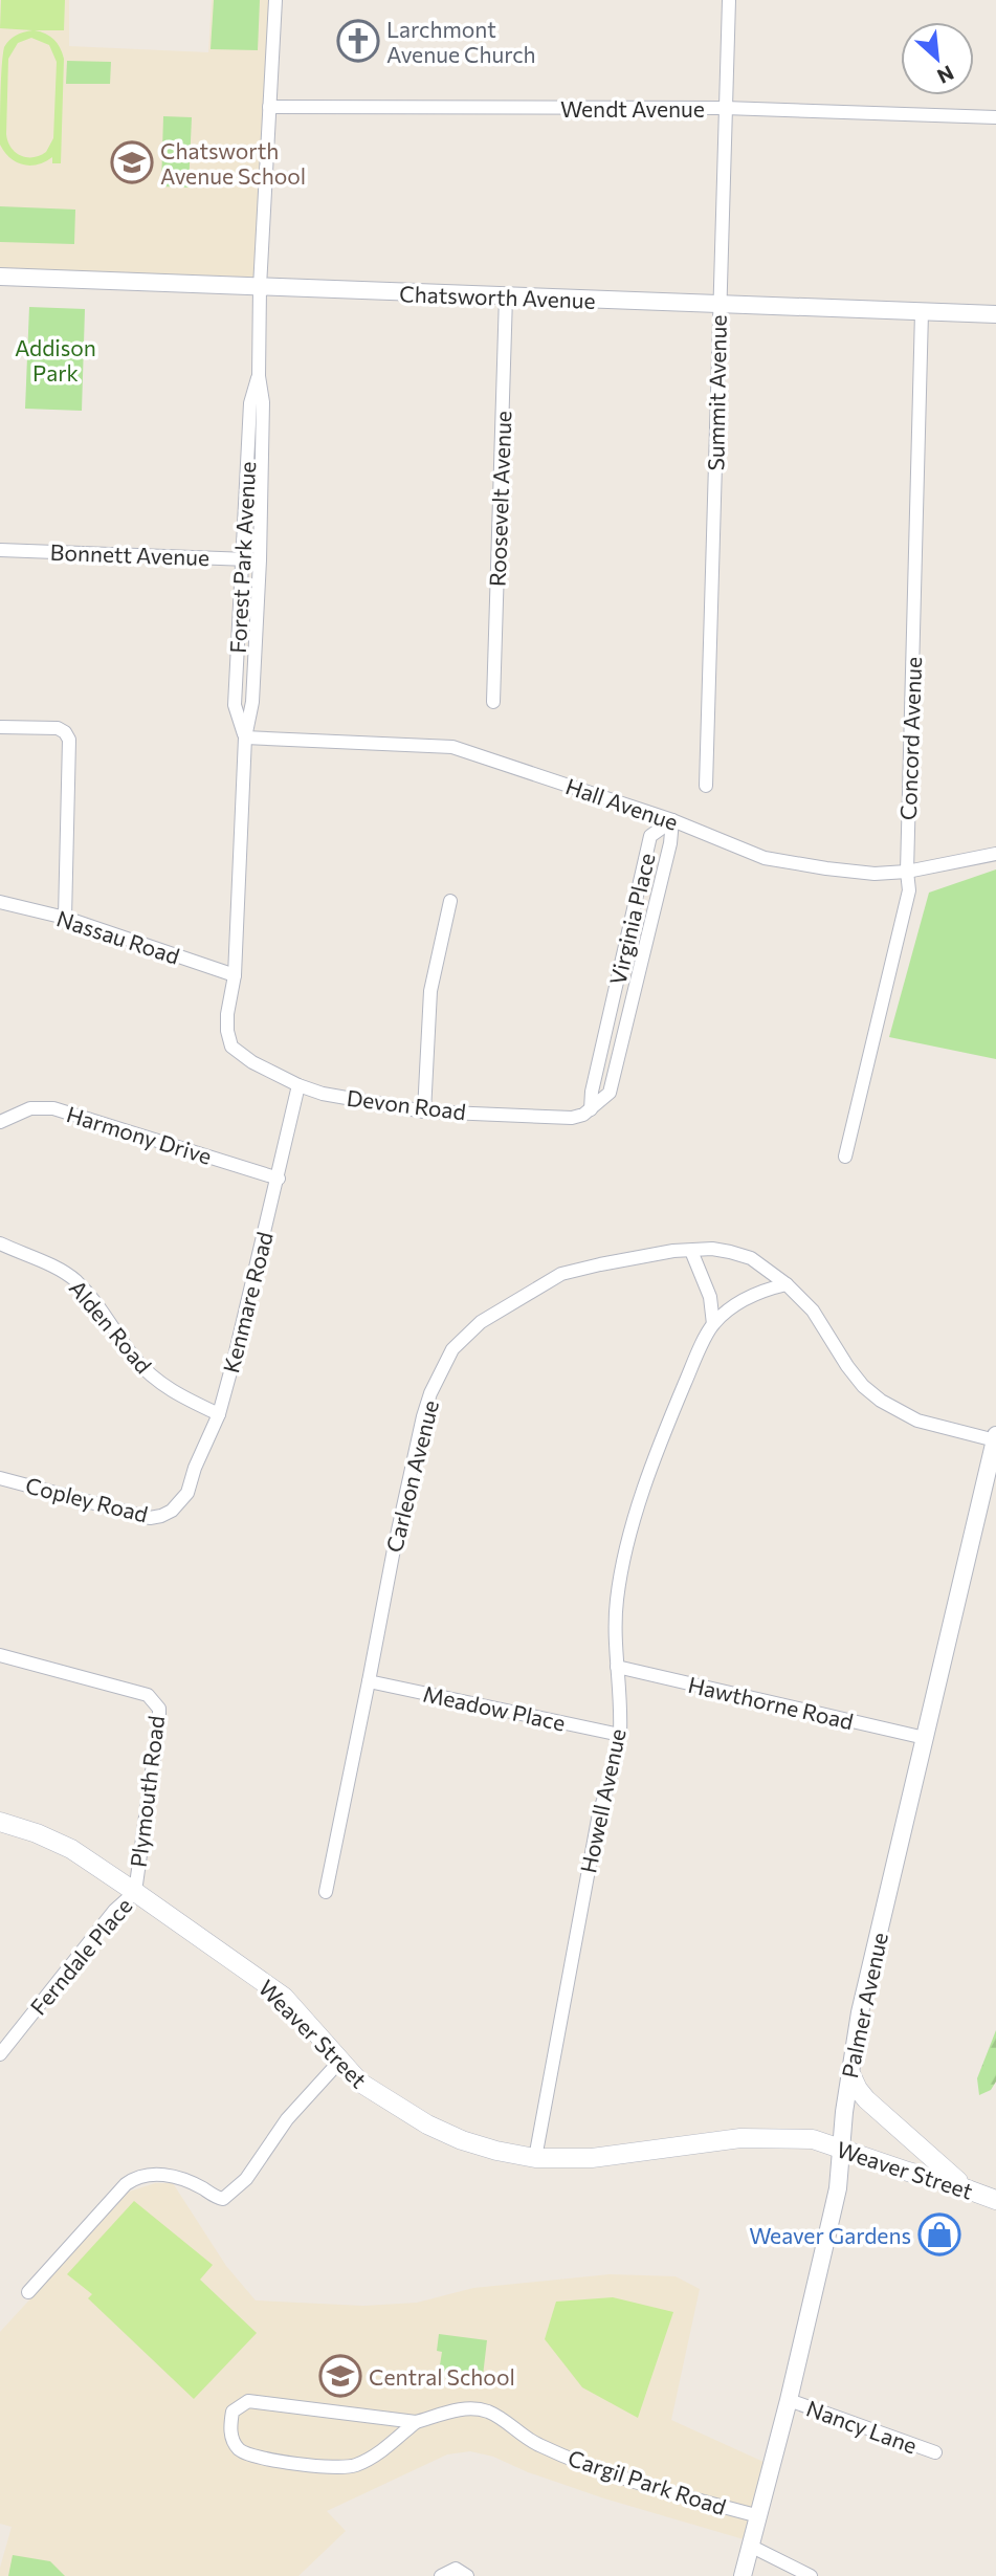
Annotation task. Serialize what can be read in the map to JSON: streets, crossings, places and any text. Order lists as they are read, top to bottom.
{
  "streets": {
    "main road": ["Weaver Street"],
    "street": [
      "Wendt Avenue",
      "Chatsworth Avenue",
      "Summit Avenue",
      "Roosevelt Avenue",
      "Bonnett Avenue",
      "Forest Park Avenue",
      "Concord Avenue",
      "Hall Avenue",
      "Virginia Place",
      "Nassau Road",
      "Devon Road",
      "Harmony Drive",
      "Kenmare Road",
      "Alden Road",
      "Carleon Avenue",
      "Copley Road",
      "Hawthorne Road",
      "Meadow Place",
      "Plymouth Road",
      "Howell Avenue",
      "Ferndale Place",
      "Palmer Avenue",
      "Nancy Lane",
      "Cargil Park Road"
    ]
  },
  "crossings": [
    ["Wendt Avenue", "Summit Avenue"],
    ["Wendt Avenue", "Forest Park Avenue"],
    ["Chatsworth Avenue", "Summit Avenue"],
    ["Chatsworth Avenue", "Roosevelt Avenue"],
    ["Chatsworth Avenue", "Forest Park Avenue"],
    ["Chatsworth Avenue", "Concord Avenue"],
    ["Bonnett Avenue", "Forest Park Avenue"],
    ["Forest Park Avenue", "Hall Avenue"],
    ["Forest Park Avenue", "Nassau Road"],
    ["Forest Park Avenue", "Devon Road"],
    ["Concord Avenue", "Hall Avenue"],
    ["Hall Avenue", "Virginia Place"],
    ["Virginia Place", "Devon Road"],
    ["Devon Road", "Kenmare Road"],
    ["Harmony Drive", "Kenmare Road"],
    ["Kenmare Road", "Alden Road"],
    ["Kenmare Road", "Copley Road"],
    ["Carleon Avenue", "Meadow Place"],
    ["Carleon Avenue", "Howell Avenue"],
    ["Carleon Avenue", "Palmer Avenue"],
    ["Hawthorne Road", "Howell Avenue"],
    ["Hawthorne Road", "Palmer Avenue"],
    ["Meadow Place", "Howell Avenue"],
    ["Plymouth Road", "Ferndale Place"],
    ["Plymouth Road", "Weaver Street"],
    ["Howell Avenue", "Weaver Street"],
    ["Ferndale Place", "Weaver Street"],
    ["Palmer Avenue", "Weaver Street"],
    ["Palmer Avenue", "Nancy Lane"],
    ["Palmer Avenue", "Cargil Park Road"]
  ],
  "parks": ["Addison Park"],
  "places": {
    "church": ["Larchmont Avenue Church"],
    "school or university": ["Chatsworth Avenue School", "Central School"],
    "shop": ["Weaver Gardens"]
  },
  "north": "bottom right"
}
